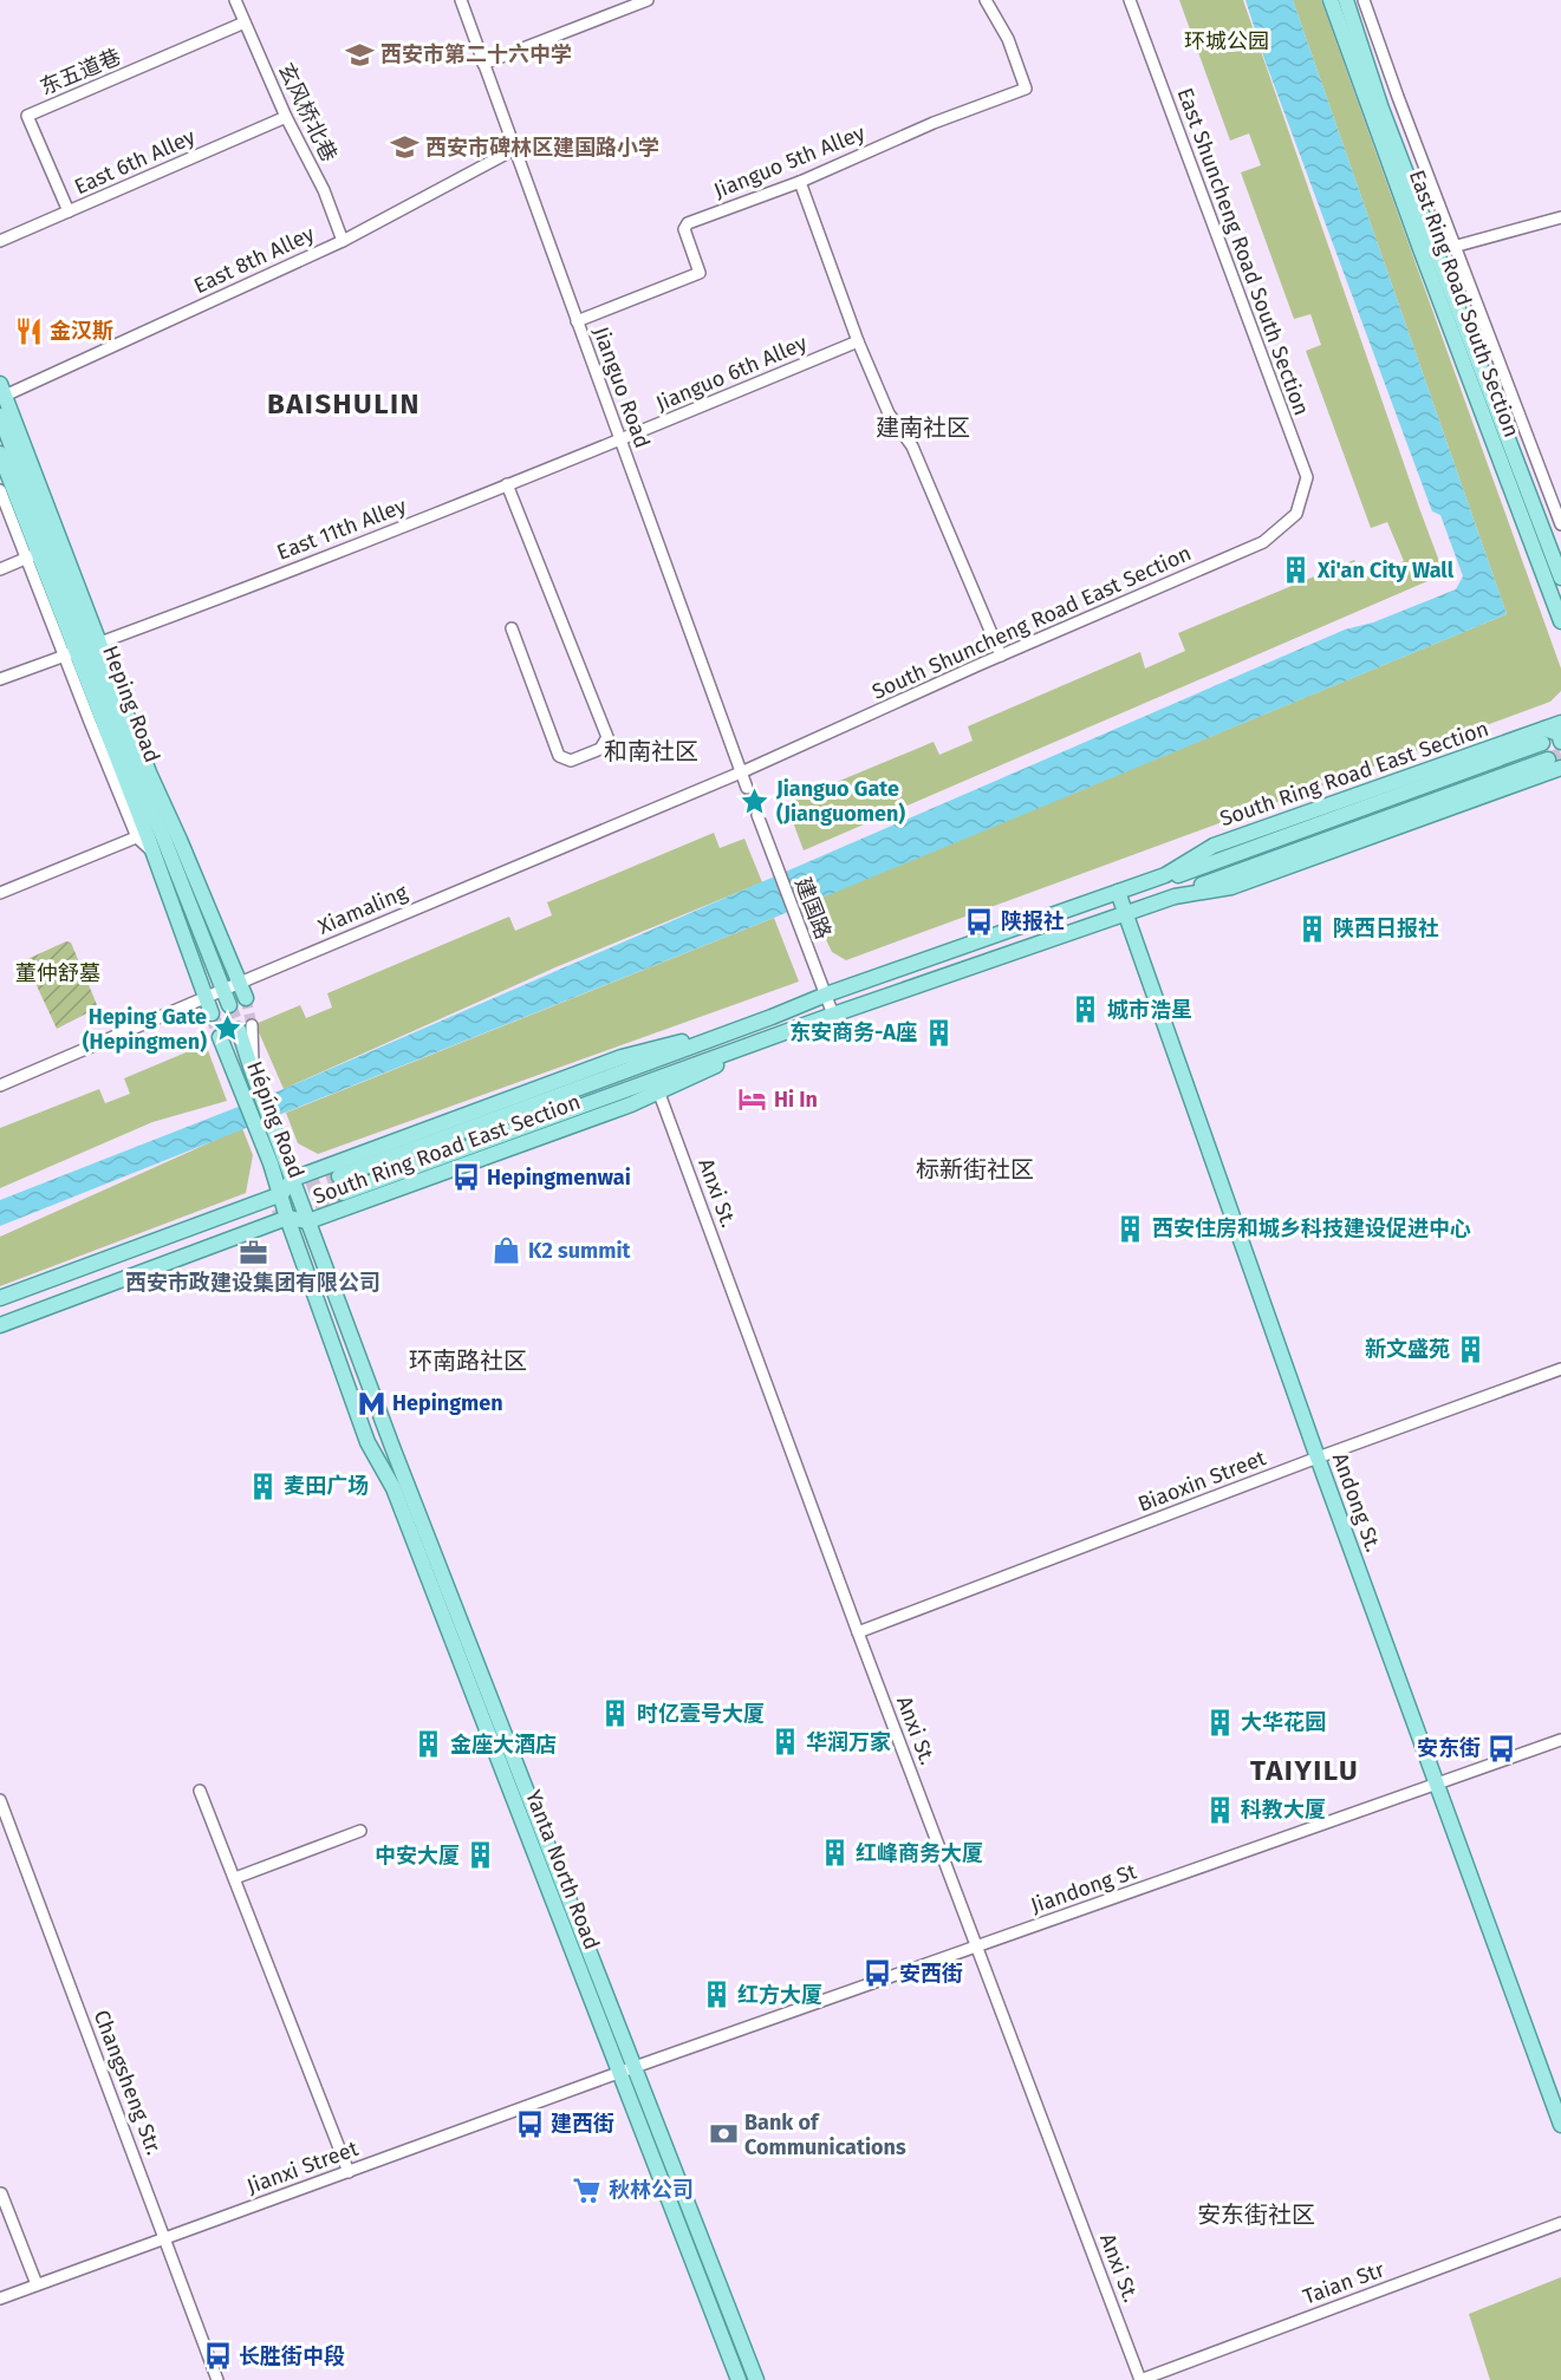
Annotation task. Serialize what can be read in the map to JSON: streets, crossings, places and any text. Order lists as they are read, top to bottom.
{
  "streets": {
    "main road": [
      "East Ring Road South Section",
      "Heping Road",
      "South Ring Road East Section",
      "Hépíng Road",
      "Andong St.",
      "Yanta North Road"
    ],
    "street": [
      "东五道巷",
      "玄风桥北巷",
      "East 6th Alley",
      "Jianguo 5th Alley",
      "East Shuncheng Road South Section",
      "East 8th Alley",
      "Jianguo 6th Alley",
      "Jianguo Road",
      "East 11th Alley",
      "South Shuncheng Road East Section",
      "建国路",
      "Xiamaling",
      "Anxi St.",
      "Biaoxin Street",
      "Jiandong St",
      "Changsheng Str.",
      "Jianxi Street",
      "Taian Str"
    ]
  },
  "crossings": [
    ["东五道巷", "玄风桥北巷"],
    ["东五道巷", "East 6th Alley"],
    ["玄风桥北巷", "East 6th Alley"],
    ["玄风桥北巷", "East 8th Alley"],
    ["Jianguo 5th Alley", "Jianguo Road"],
    ["East Shuncheng Road South Section", "South Shuncheng Road East Section"],
    ["East 8th Alley", "Jianguo Road"],
    ["Jianguo 6th Alley", "Jianguo Road"],
    ["Jianguo 6th Alley", "East 11th Alley"],
    ["Jianguo Road", "East 11th Alley"],
    ["Jianguo Road", "South Shuncheng Road East Section"],
    ["Jianguo Road", "Xiamaling"],
    ["East 11th Alley", "Heping Road"],
    ["South Shuncheng Road East Section", "Xiamaling"],
    ["Heping Road", "Xiamaling"],
    ["South Ring Road East Section", "建国路"],
    ["South Ring Road East Section", "Hépíng Road"],
    ["South Ring Road East Section", "Anxi St."],
    ["South Ring Road East Section", "Andong St."],
    ["South Ring Road East Section", "Yanta North Road"],
    ["Hépíng Road", "Yanta North Road"],
    ["Anxi St.", "Biaoxin Street"],
    ["Anxi St.", "Jiandong St"],
    ["Anxi St.", "Taian Str"],
    ["Biaoxin Street", "Andong St."],
    ["Andong St.", "Jiandong St"],
    ["Yanta North Road", "Jiandong St"],
    ["Yanta North Road", "Jianxi Street"],
    ["Jiandong St", "Jianxi Street"],
    ["Changsheng Str.", "Jianxi Street"]
  ],
  "districts": [
    "BAISHULIN",
    "建南社区",
    "和南社区",
    "标新街社区",
    "环南路社区",
    "TAIYILU",
    "安东街社区"
  ],
  "parks": ["环城公园", "董仲舒墓"],
  "places": {
    "school or university": ["西安市第二十六中学", "西安市碑林区建国路小学"],
    "restaurant": ["金汉斯"],
    "building": [
      "Xi'an City Wall",
      "陕西日报社",
      "城市浩星",
      "东安商务-A座",
      "西安住房和城乡科技建设促进中心",
      "新文盛苑",
      "麦田广场",
      "时亿壹号大厦",
      "大华花园",
      "华润万家",
      "金座大酒店",
      "科教大厦",
      "红峰商务大厦",
      "中安大厦",
      "红方大厦"
    ],
    "place": ["Jianguo Gate (Jianguomen)", "Heping Gate (Hepingmen)"],
    "bus stop": [
      "陕报社",
      "Hepingmenwai",
      "安东街",
      "安西街",
      "建西街",
      "长胜街中段"
    ],
    "hotel": ["Hi In"],
    "shop": ["K2 summit"],
    "office": ["西安市政建设集团有限公司"],
    "metro station": ["Hepingmen"],
    "bank": ["Bank of Communications"],
    "supermarket": ["秋林公司"]
  }
}
